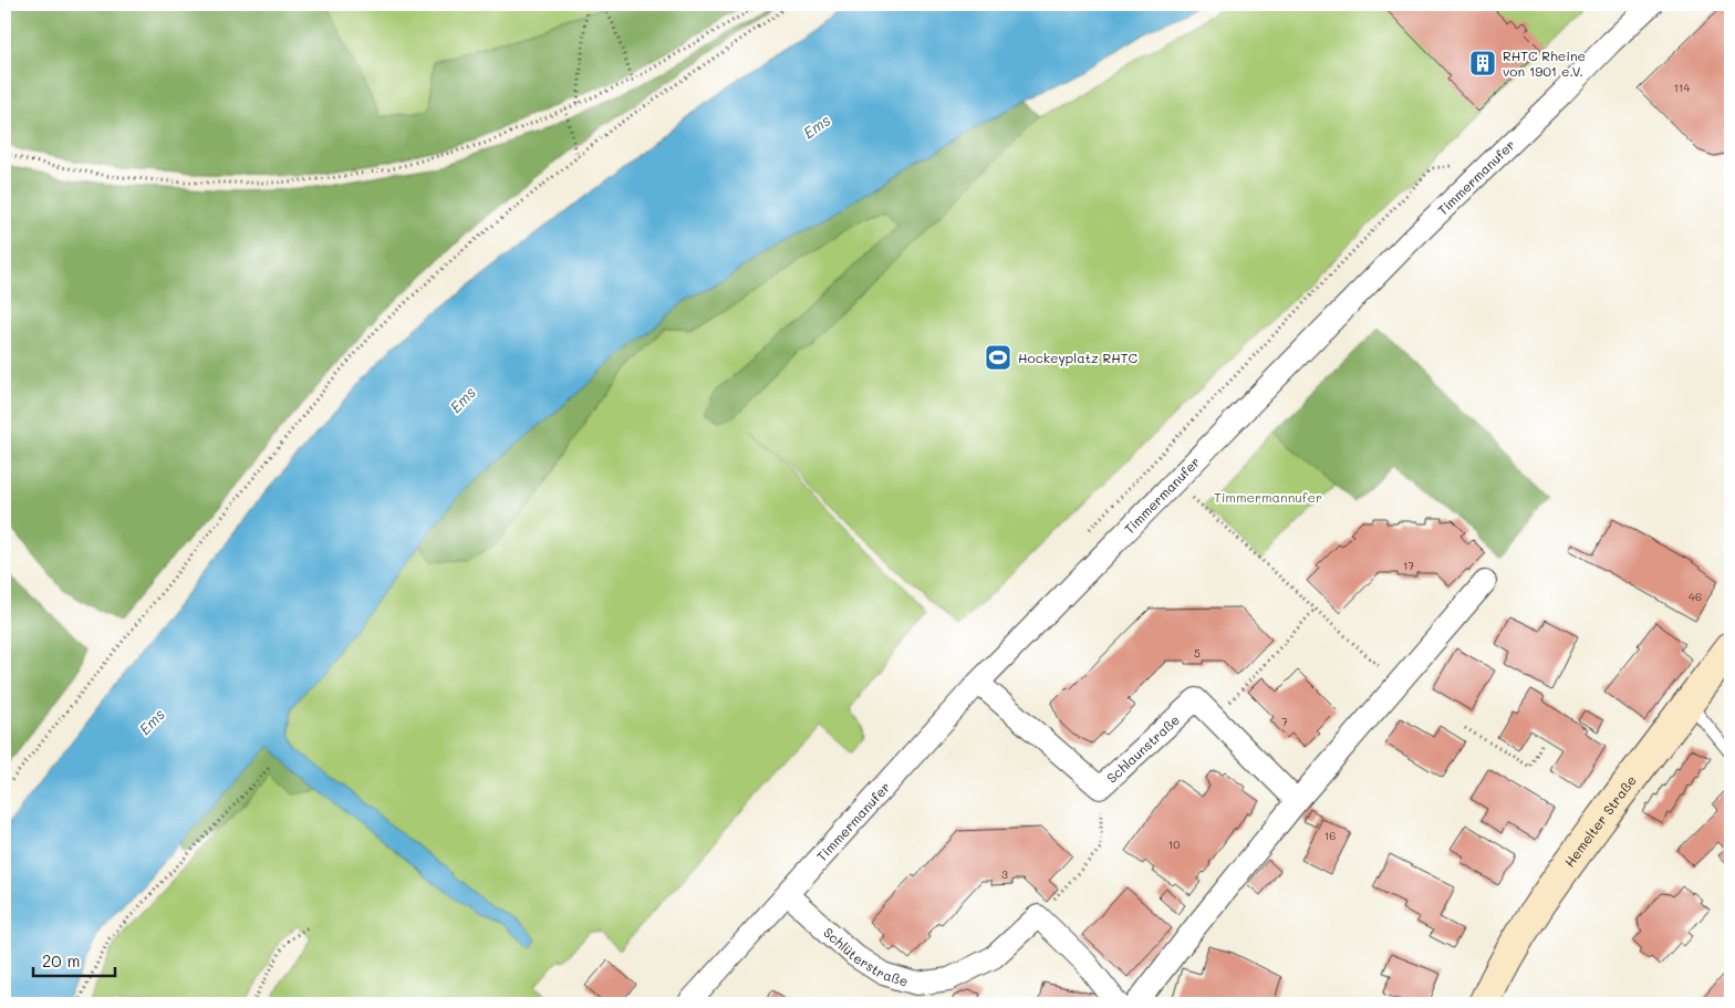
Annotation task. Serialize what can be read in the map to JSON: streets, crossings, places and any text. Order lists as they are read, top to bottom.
{
  "streets": {
    "main road": ["Hemelter Straße"],
    "street": ["Timmermanufer", "Schlaunstraße", "Schlüterstraße"]
  },
  "crossings": [
    ["Timmermanufer", "Schlaunstraße"],
    ["Timmermanufer", "Schlüterstraße"]
  ],
  "water": ["Ems"],
  "parks": ["Timmermannufer"],
  "places": {
    "building": ["RHTC Rheine von 1901 e.V."],
    "sports": ["Hockeyplatz RHTC"]
  },
  "house_numbers": [
    "114",
    "17",
    "46",
    "5",
    "7",
    "16",
    "10",
    "3"
  ],
  "scale_bar": "20 m"
}
